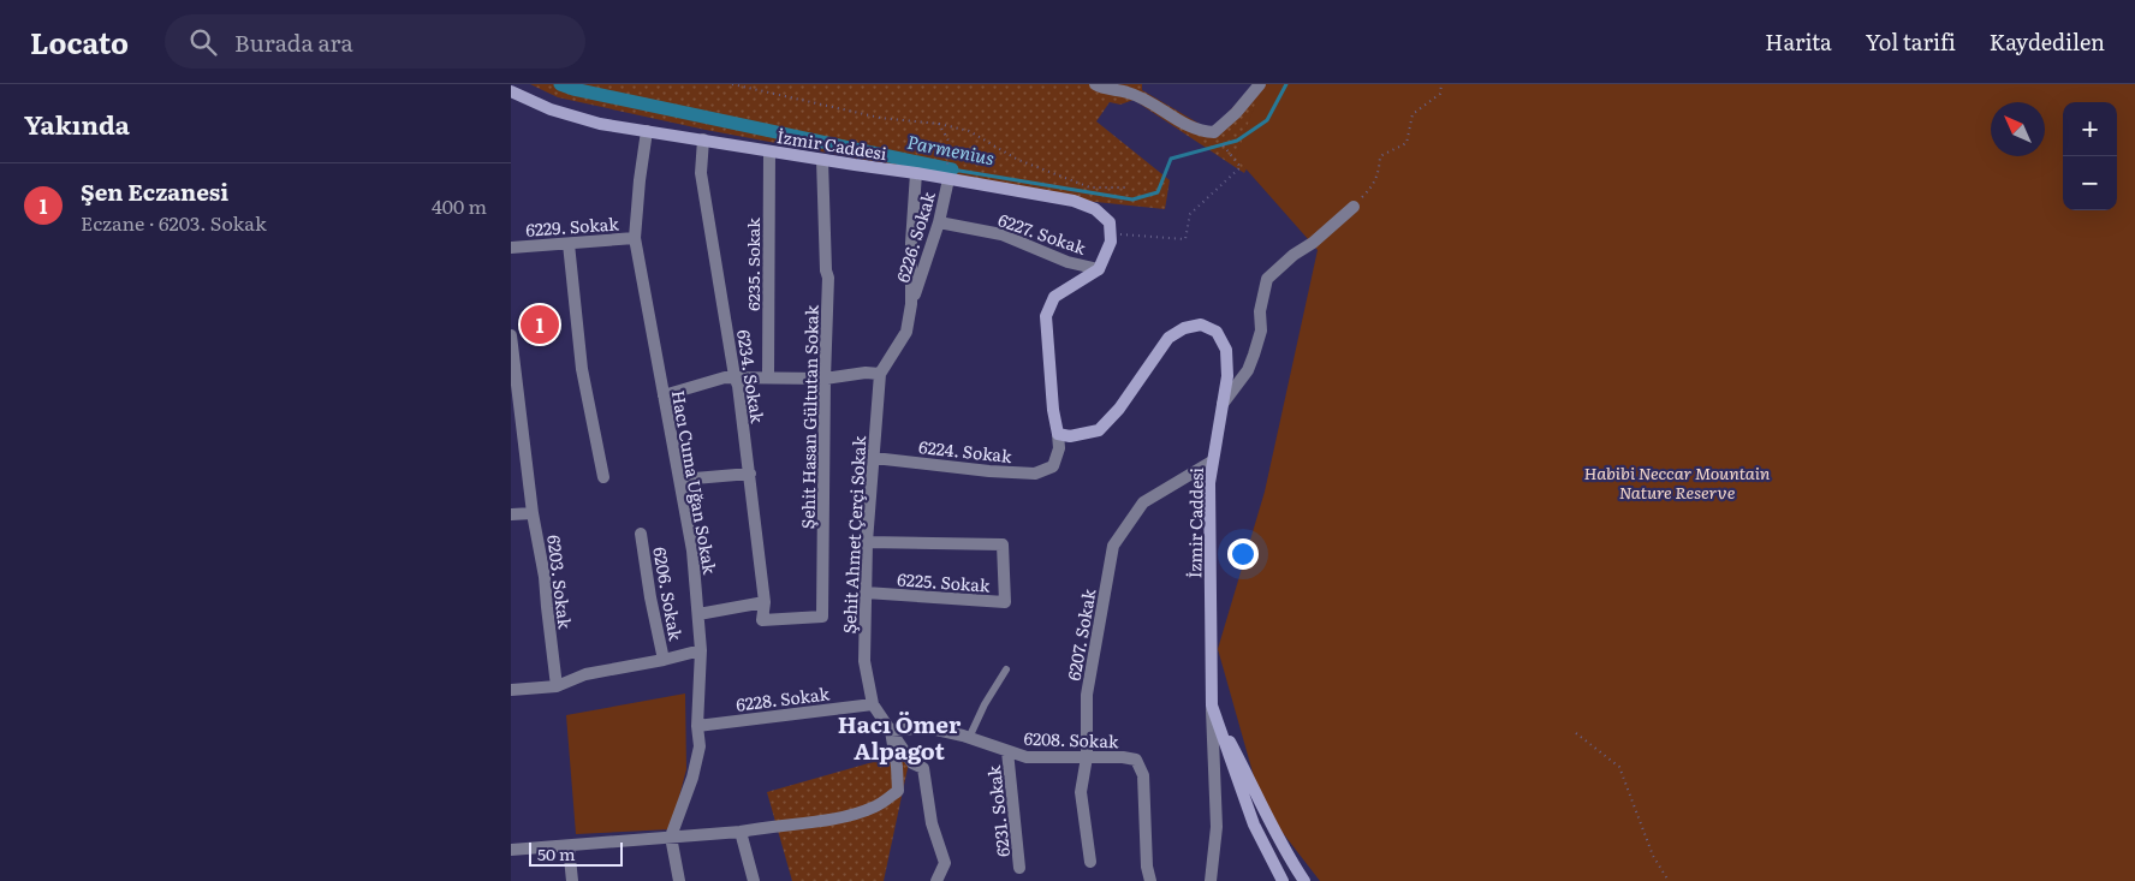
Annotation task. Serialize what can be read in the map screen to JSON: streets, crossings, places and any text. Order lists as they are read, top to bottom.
{
  "streets": {
    "street": [
      "İzmir Caddesi",
      "6229. Sokak",
      "6227. Sokak",
      "6226. Sokak",
      "6235. Sokak",
      "6234. Sokak",
      "Şehit Hasan Gültutan Sokak",
      "6224. Sokak",
      "Hacı Cuma Uğan Sokak",
      "Şehit Ahmet Çerçi Sokak",
      "6203. Sokak",
      "6225. Sokak",
      "6206. Sokak",
      "6207. Sokak",
      "6228. Sokak",
      "6208. Sokak",
      "6231. Sokak"
    ]
  },
  "crossings": [
    ["İzmir Caddesi", "6226. Sokak"],
    ["İzmir Caddesi", "6235. Sokak"],
    ["İzmir Caddesi", "6234. Sokak"],
    ["İzmir Caddesi", "Şehit Hasan Gültutan Sokak"],
    ["İzmir Caddesi", "6224. Sokak"],
    ["İzmir Caddesi", "Hacı Cuma Uğan Sokak"],
    ["İzmir Caddesi", "Şehit Ahmet Çerçi Sokak"],
    ["İzmir Caddesi", "6207. Sokak"],
    ["6229. Sokak", "Hacı Cuma Uğan Sokak"],
    ["6227. Sokak", "6226. Sokak"],
    ["6226. Sokak", "Şehit Ahmet Çerçi Sokak"],
    ["6234. Sokak", "Şehit Hasan Gültutan Sokak"],
    ["6224. Sokak", "Şehit Ahmet Çerçi Sokak"],
    ["Hacı Cuma Uğan Sokak", "6228. Sokak"],
    ["Şehit Ahmet Çerçi Sokak", "6225. Sokak"],
    ["Şehit Ahmet Çerçi Sokak", "6228. Sokak"],
    ["Şehit Ahmet Çerçi Sokak", "6208. Sokak"],
    ["6207. Sokak", "6208. Sokak"],
    ["6208. Sokak", "6231. Sokak"]
  ],
  "districts": ["Hacı Ömer Alpagot"],
  "water": ["Parmenius"],
  "parks": ["Habibi Neccar Mountain Nature Reserve"],
  "scale_bar": "50 m",
  "north": "top left",
  "page": {
    "header": "Locato",
    "search": "Burada ara",
    "nav": ["Harita", "Yol tarifi", "Kaydedilen"],
    "heading": "Yakında",
    "map_buttons": ["+", "−"],
    "list": [
      {
        "mark": "1",
        "name": "Şen Eczanesi",
        "note": "Eczane · 6203. Sokak",
        "value": "400 m"
      }
    ],
    "pins": "1",
    "scale": "50 m"
  }
}
